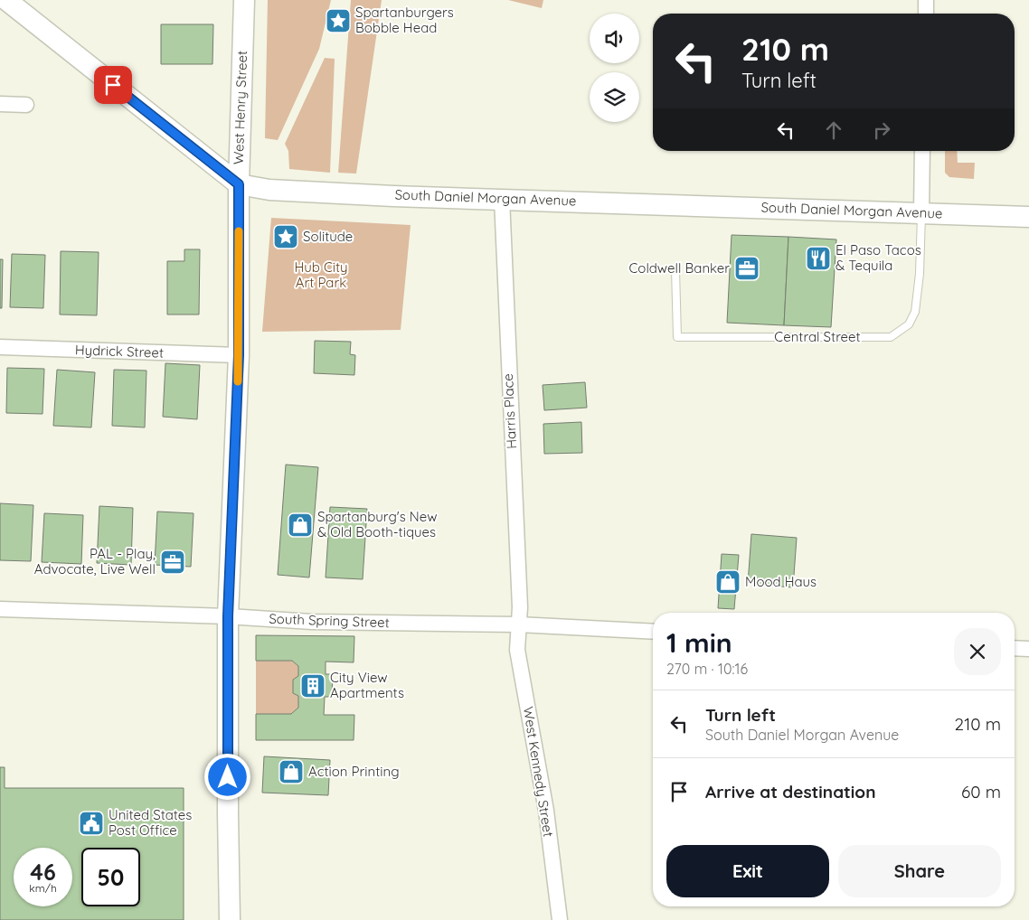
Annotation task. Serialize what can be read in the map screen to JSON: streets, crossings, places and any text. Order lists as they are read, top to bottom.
{
  "streets": {
    "main road": ["West Henry Street", "South Daniel Morgan Avenue"],
    "street": [
      "Hydrick Street",
      "Harris Place",
      "South Spring Street",
      "West Kennedy Street"
    ],
    "lane": ["Central Street"]
  },
  "crossings": [
    ["West Henry Street", "South Daniel Morgan Avenue"],
    ["West Henry Street", "Hydrick Street"],
    ["West Henry Street", "South Spring Street"],
    ["South Daniel Morgan Avenue", "Central Street"],
    ["South Daniel Morgan Avenue", "Harris Place"],
    ["Harris Place", "South Spring Street"],
    ["Harris Place", "West Kennedy Street"],
    ["South Spring Street", "West Kennedy Street"]
  ],
  "parks": ["Hub City Art Park"],
  "places": {
    "place": ["Spartanburgers Bobble Head", "Solitude"],
    "restaurant": ["El Paso Tacos & Tequila"],
    "office": ["Coldwell Banker", "PAL - Play, Advocate, Live Well"],
    "shop": ["Spartanburg's New & Old Booth-tiques", "Mood Haus", "Action Printing"],
    "building": ["City View Apartments"],
    "public building": ["United States Post Office"]
  },
  "page": {
    "turn": ["210 m", "Turn left"],
    "heading": ["1 min", "270 m · 10:16"],
    "list": [
      {
        "name": "Turn left",
        "note": "South Daniel Morgan Avenue",
        "value": "210 m"
      },
      {
        "name": "Arrive at destination",
        "value": "60 m"
      }
    ],
    "buttons": ["Exit", "Share"],
    "speed": "46 km/h",
    "limit": "50"
  }
}
